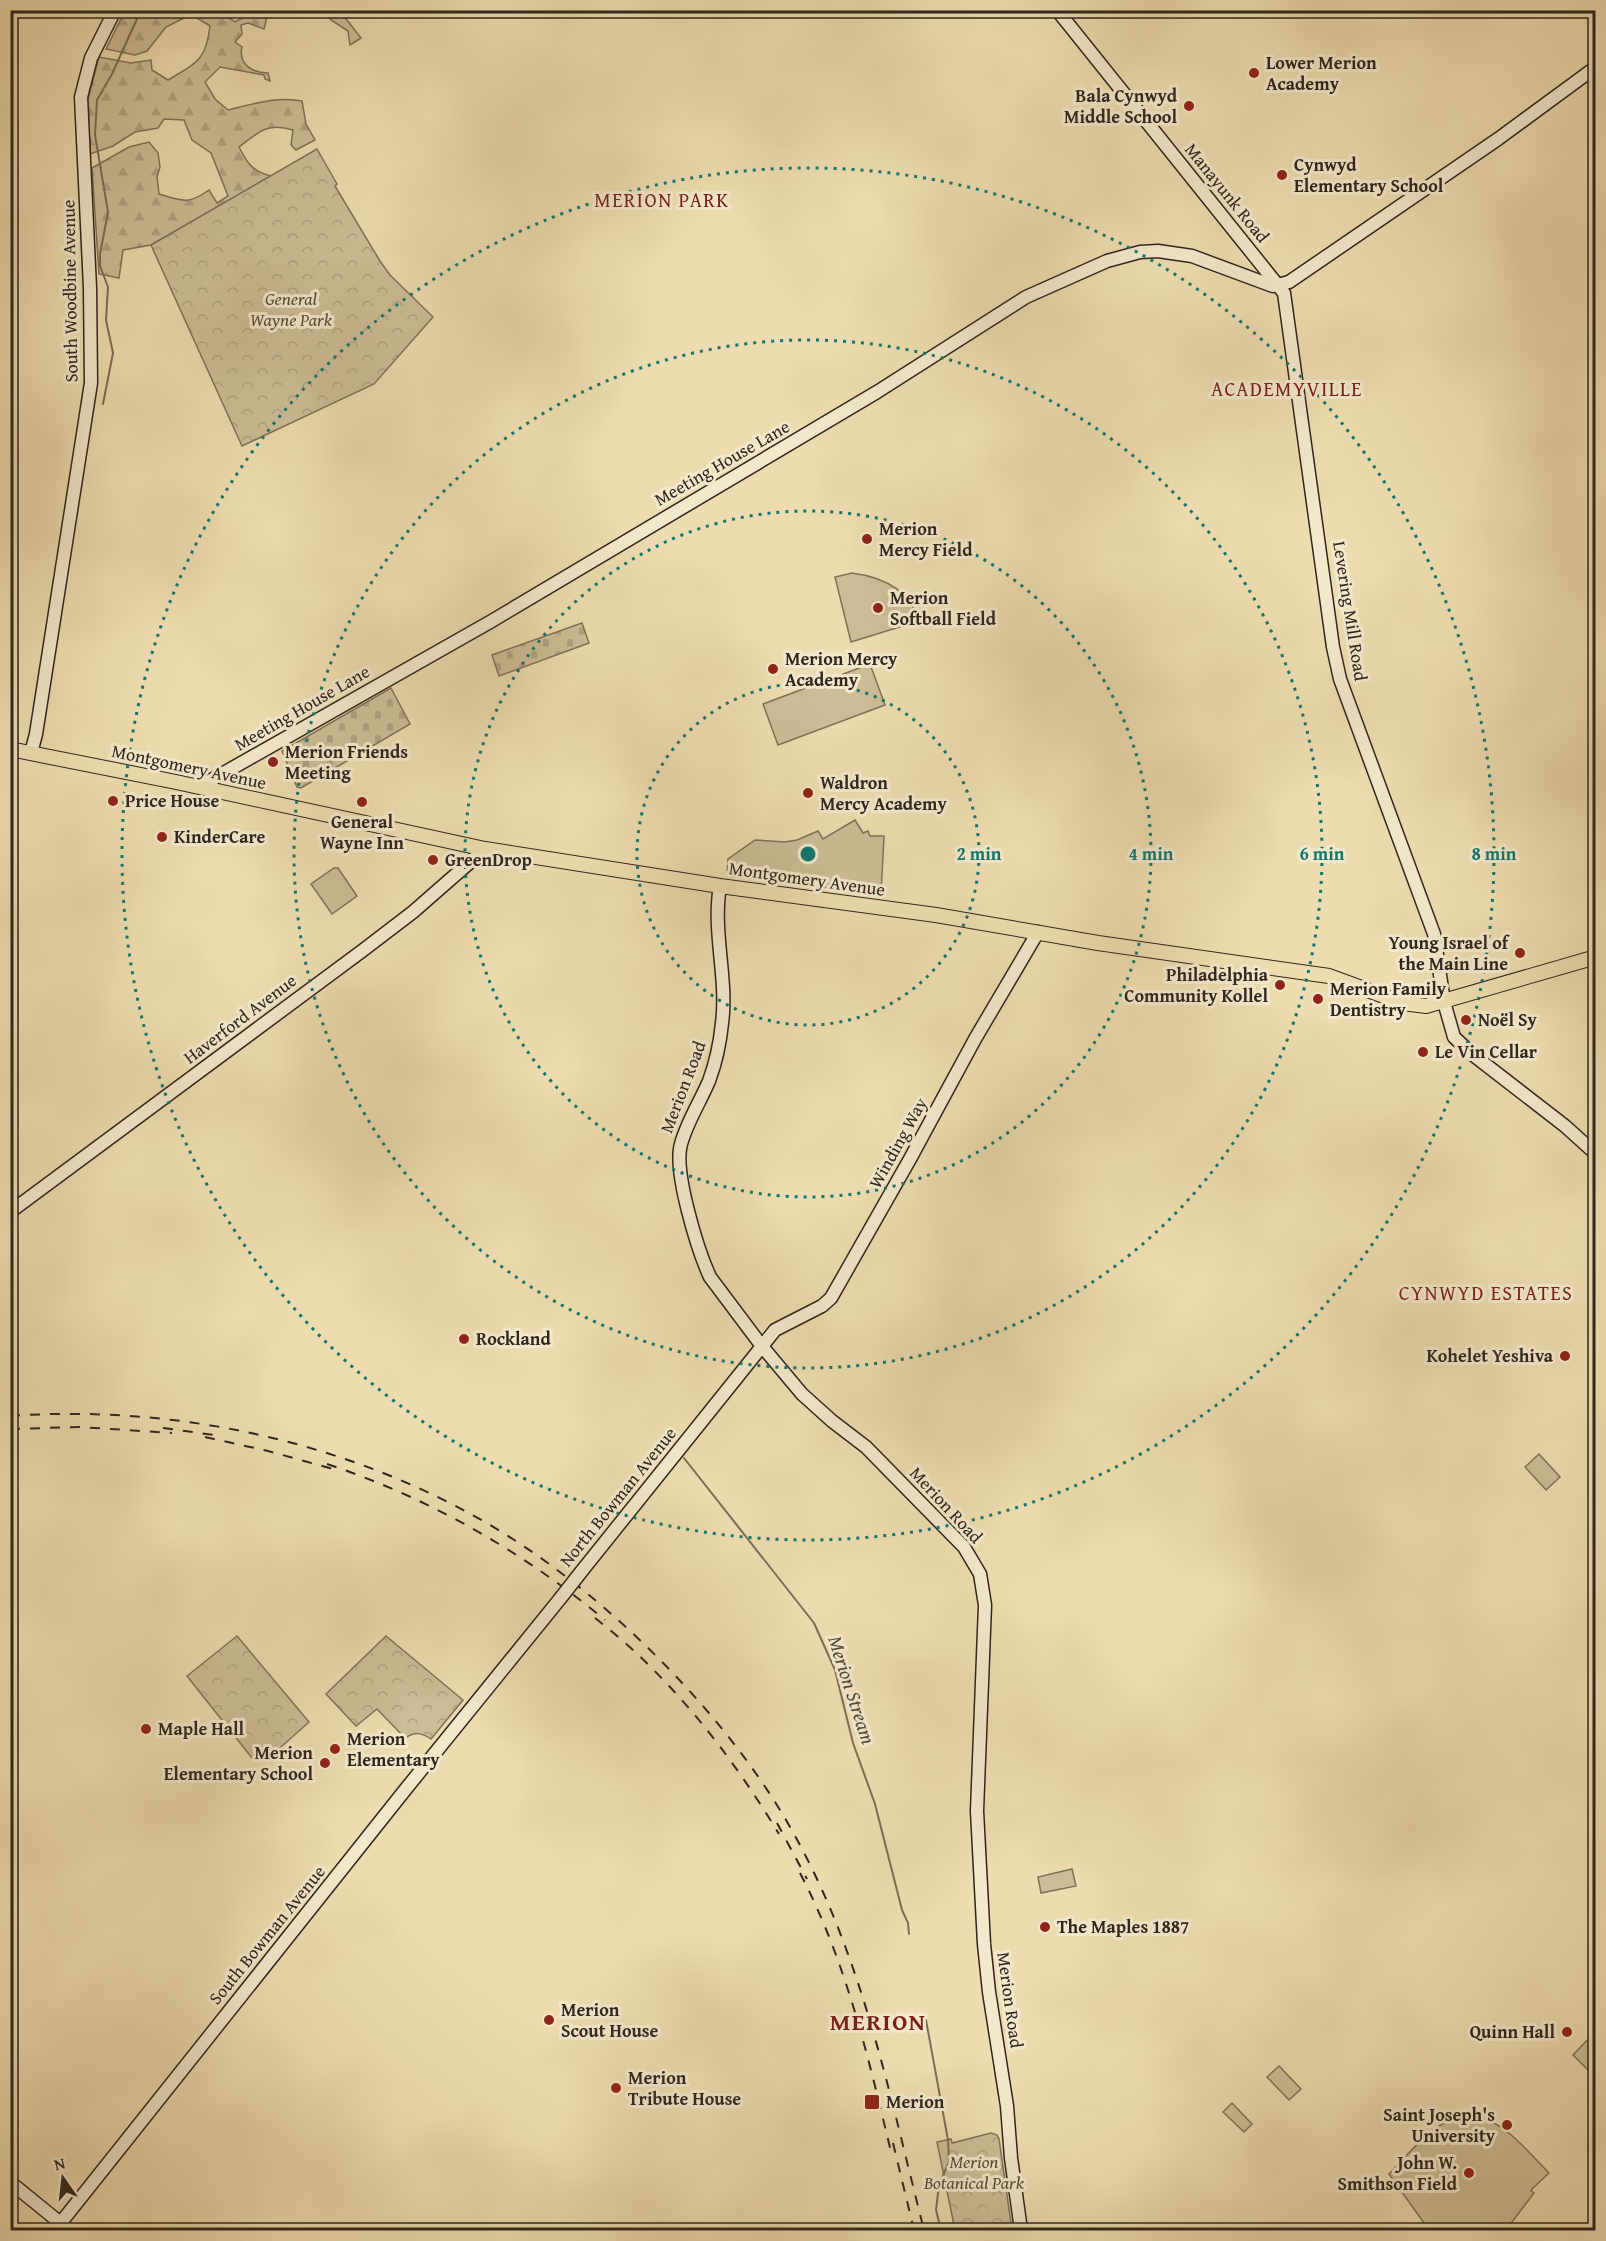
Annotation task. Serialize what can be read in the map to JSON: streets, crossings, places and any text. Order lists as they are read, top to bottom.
{
  "streets": {
    "main road": ["Montgomery Avenue"],
    "street": [
      "Manayunk Road",
      "South Woodbine Avenue",
      "Meeting House Lane",
      "Levering Mill Road",
      "Haverford Avenue",
      "Merion Road",
      "Winding Way",
      "North Bowman Avenue",
      "South Bowman Avenue"
    ]
  },
  "crossings": [
    ["Manayunk Road", "Meeting House Lane"],
    ["Manayunk Road", "Levering Mill Road"],
    ["South Woodbine Avenue", "Montgomery Avenue"],
    ["Meeting House Lane", "Levering Mill Road"],
    ["Meeting House Lane", "Montgomery Avenue"],
    ["Levering Mill Road", "Montgomery Avenue"],
    ["Montgomery Avenue", "Haverford Avenue"],
    ["Montgomery Avenue", "Merion Road"],
    ["Montgomery Avenue", "Winding Way"],
    ["Merion Road", "Winding Way"],
    ["Merion Road", "North Bowman Avenue"],
    ["Winding Way", "North Bowman Avenue"],
    ["North Bowman Avenue", "South Bowman Avenue"]
  ],
  "districts": [
    "MERION PARK",
    "ACADEMYVILLE",
    "CYNWYD ESTATES",
    "MERION"
  ],
  "water": ["Merion Stream"],
  "parks": ["General Wayne Park", "Merion Botanical Park"],
  "places": {
    "other": [
      "Lower Merion Academy",
      "Bala Cynwyd Middle School",
      "Cynwyd Elementary School",
      "Merion Mercy Field",
      "Merion Softball Field",
      "Merion Mercy Academy",
      "Merion Friends Meeting",
      "Waldron Mercy Academy",
      "Price House",
      "General Wayne Inn",
      "KinderCare",
      "GreenDrop",
      "Young Israel of the Main Line",
      "Philadelphia Community Kollel",
      "Merion Family Dentistry",
      "Noël Sy",
      "Le Vin Cellar",
      "Rockland",
      "Kohelet Yeshiva",
      "Maple Hall",
      "Merion Elementary",
      "Merion Elementary School",
      "The Maples 1887",
      "Merion Scout House",
      "Quinn Hall",
      "Merion Tribute House",
      "Saint Joseph's University",
      "John W. Smithson Field"
    ],
    "transit": ["Merion"]
  },
  "north": "top",
  "rings": [
    "2 min",
    "4 min",
    "6 min",
    "8 min"
  ]
}
